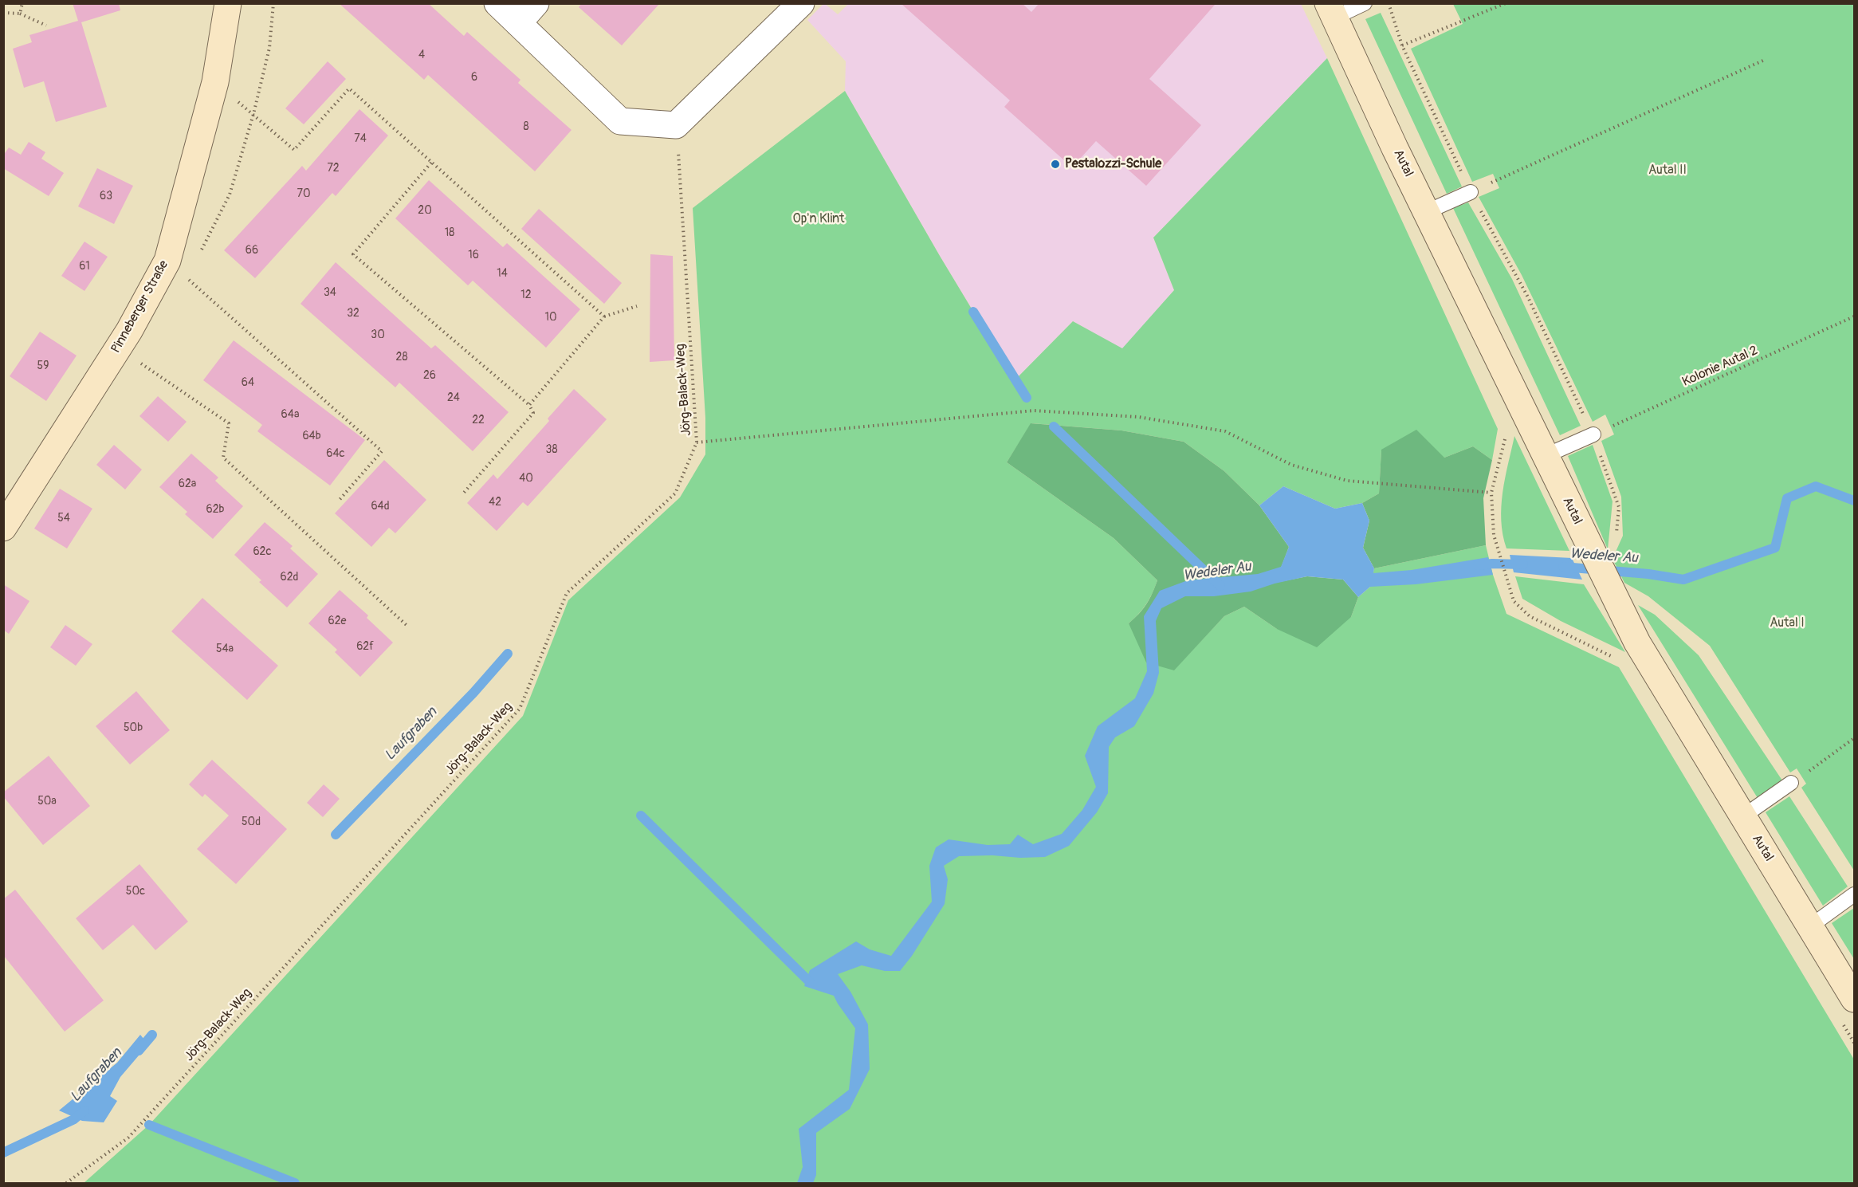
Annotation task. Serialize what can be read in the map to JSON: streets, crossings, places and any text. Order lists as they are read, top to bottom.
{
  "streets": {
    "street": ["Autal", "Pinneberger Straße"],
    "path": ["Kolonie Autal 2", "Jörg-Balack-Weg"]
  },
  "water": ["Wedeler Au", "Laufgraben"],
  "parks": ["Autal II", "Op'n Klint", "Autal I"],
  "places": ["Pestalozzi-Schule"],
  "house_numbers": [
    "4",
    "6",
    "8",
    "74",
    "72",
    "70",
    "63",
    "20",
    "18",
    "66",
    "16",
    "61",
    "14",
    "34",
    "12",
    "32",
    "10",
    "30",
    "28",
    "59",
    "26",
    "64",
    "24",
    "64a",
    "22",
    "64b",
    "38",
    "64c",
    "40",
    "62a",
    "42",
    "64d",
    "62b",
    "54",
    "62c",
    "62d",
    "62e",
    "62f",
    "54a",
    "50b",
    "50a",
    "50d",
    "50c"
  ]
}
